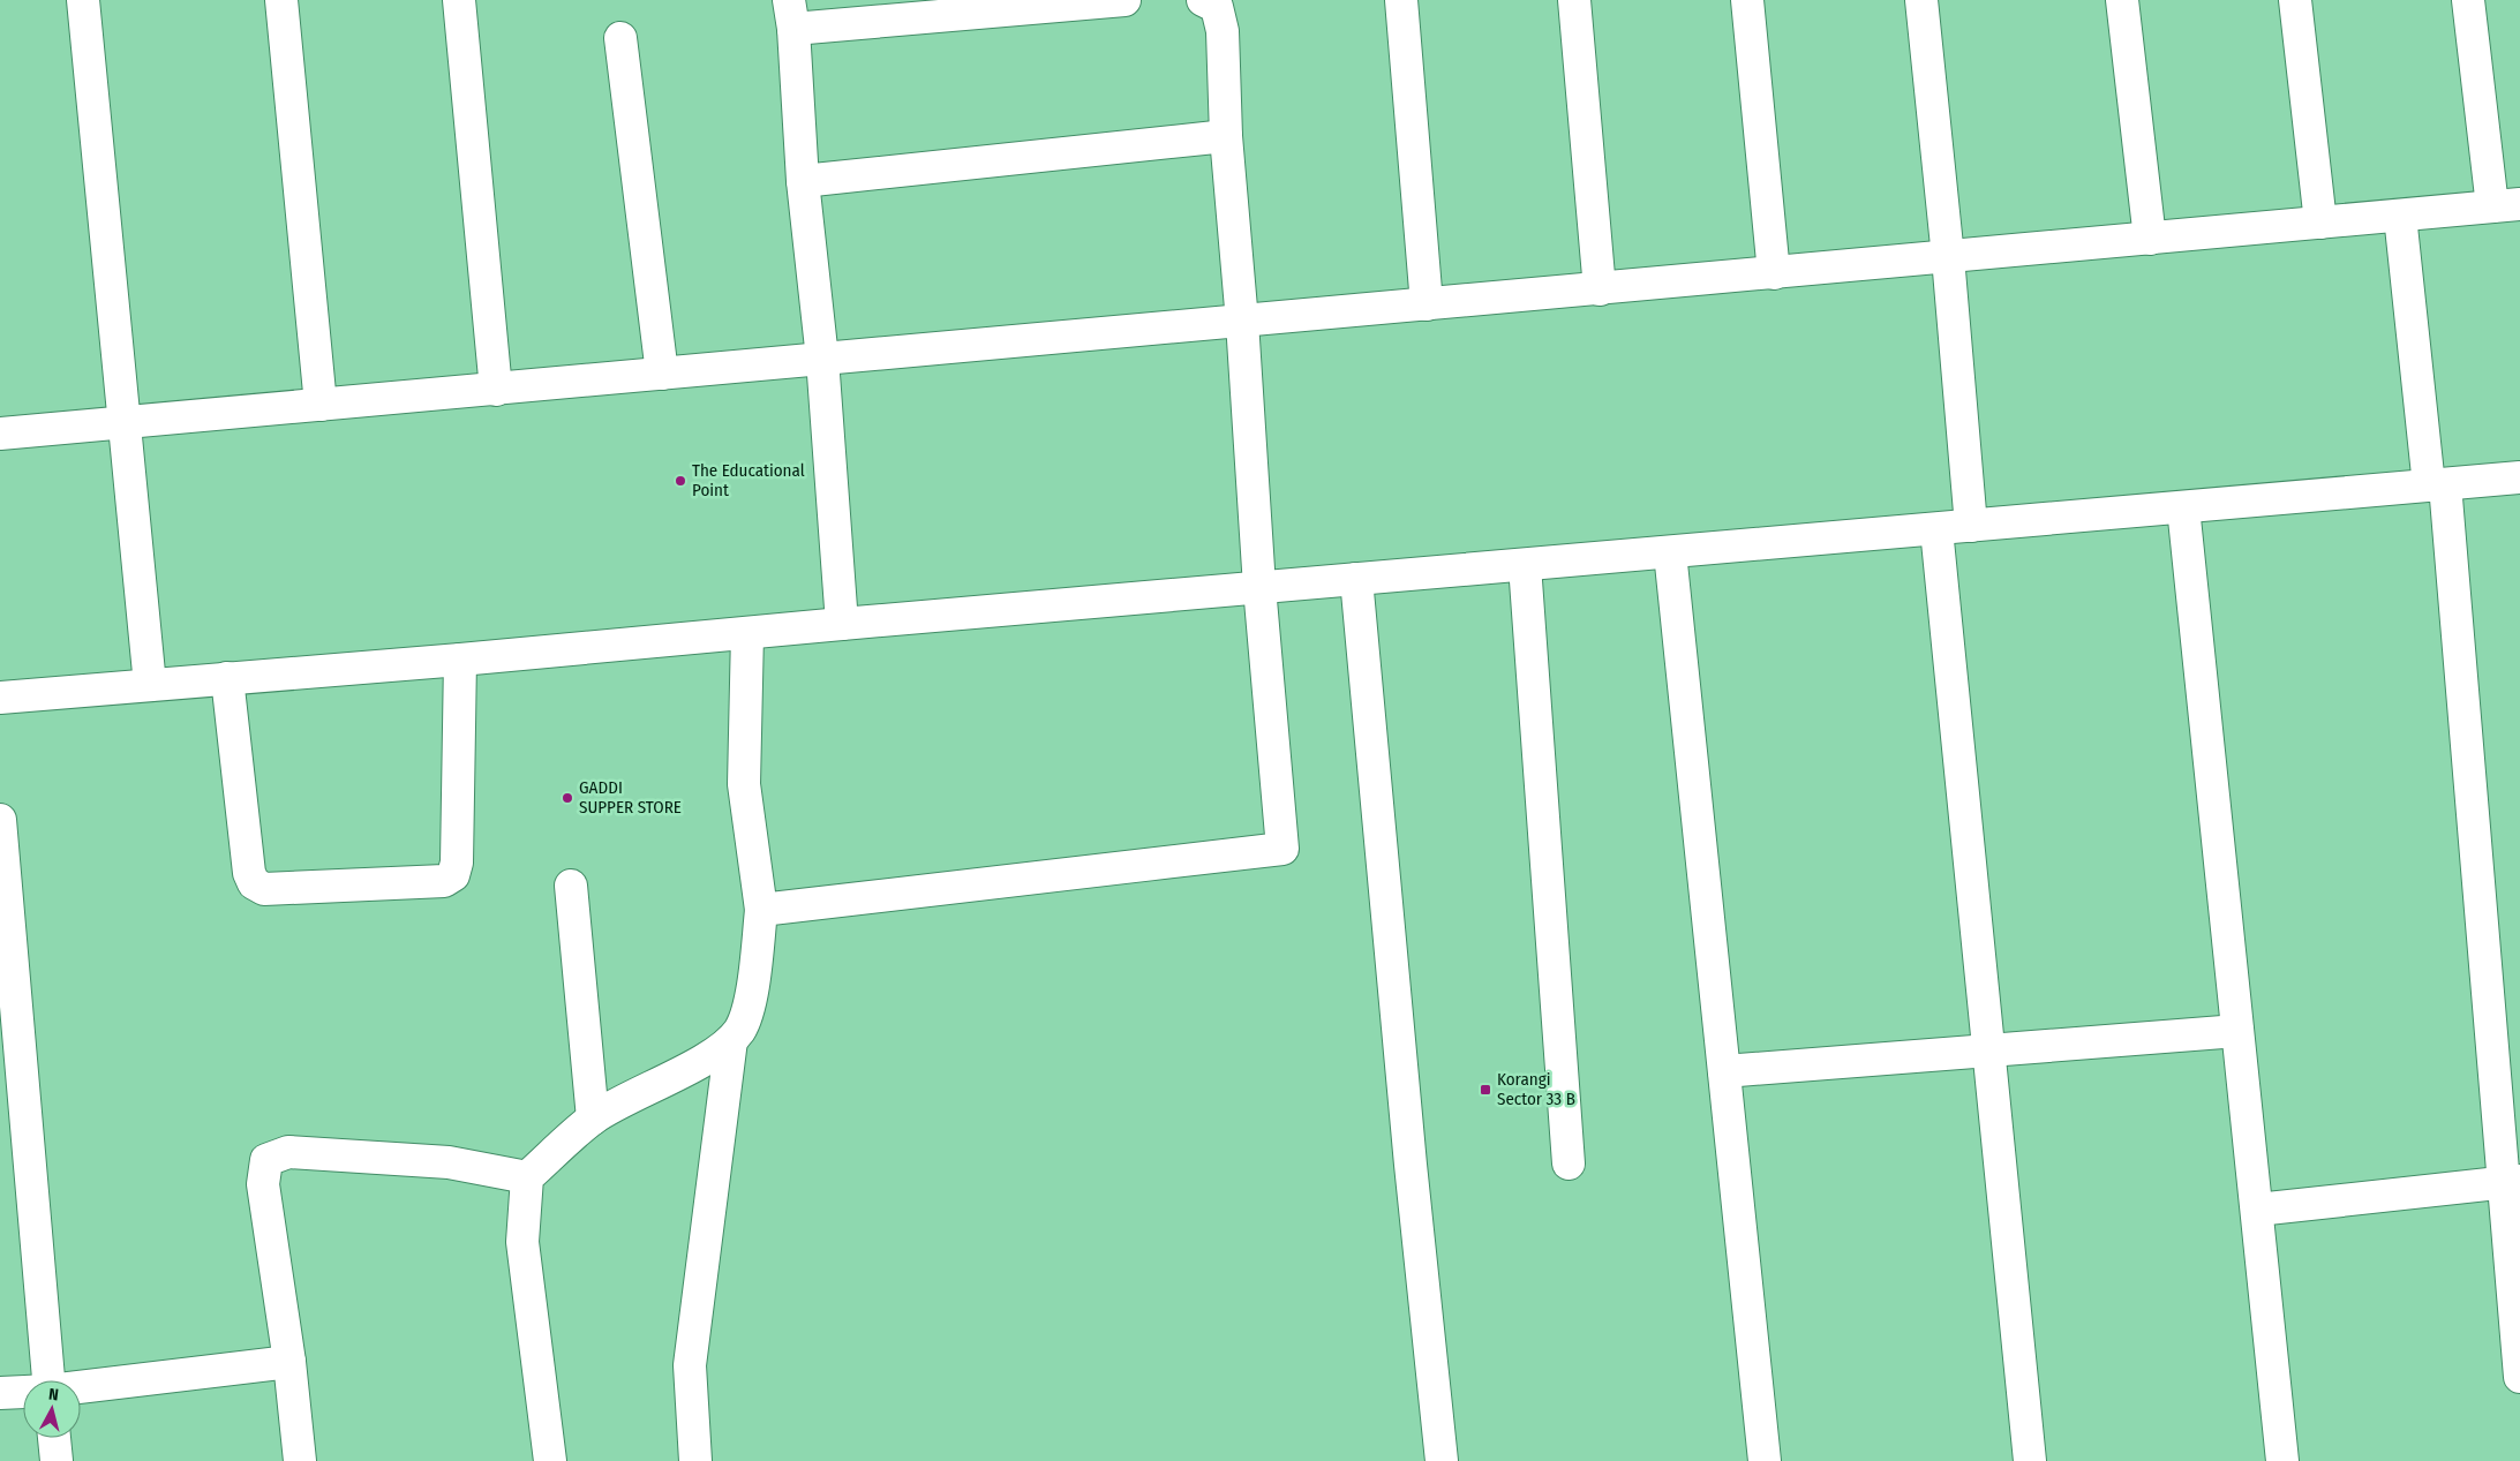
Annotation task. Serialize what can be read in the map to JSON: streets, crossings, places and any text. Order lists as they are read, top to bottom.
{
  "places": {
    "other": ["The Educational Point", "GADDI SUPPER STORE"],
    "transit": ["Korangi Sector 33 B"]
  },
  "north": "top"
}
